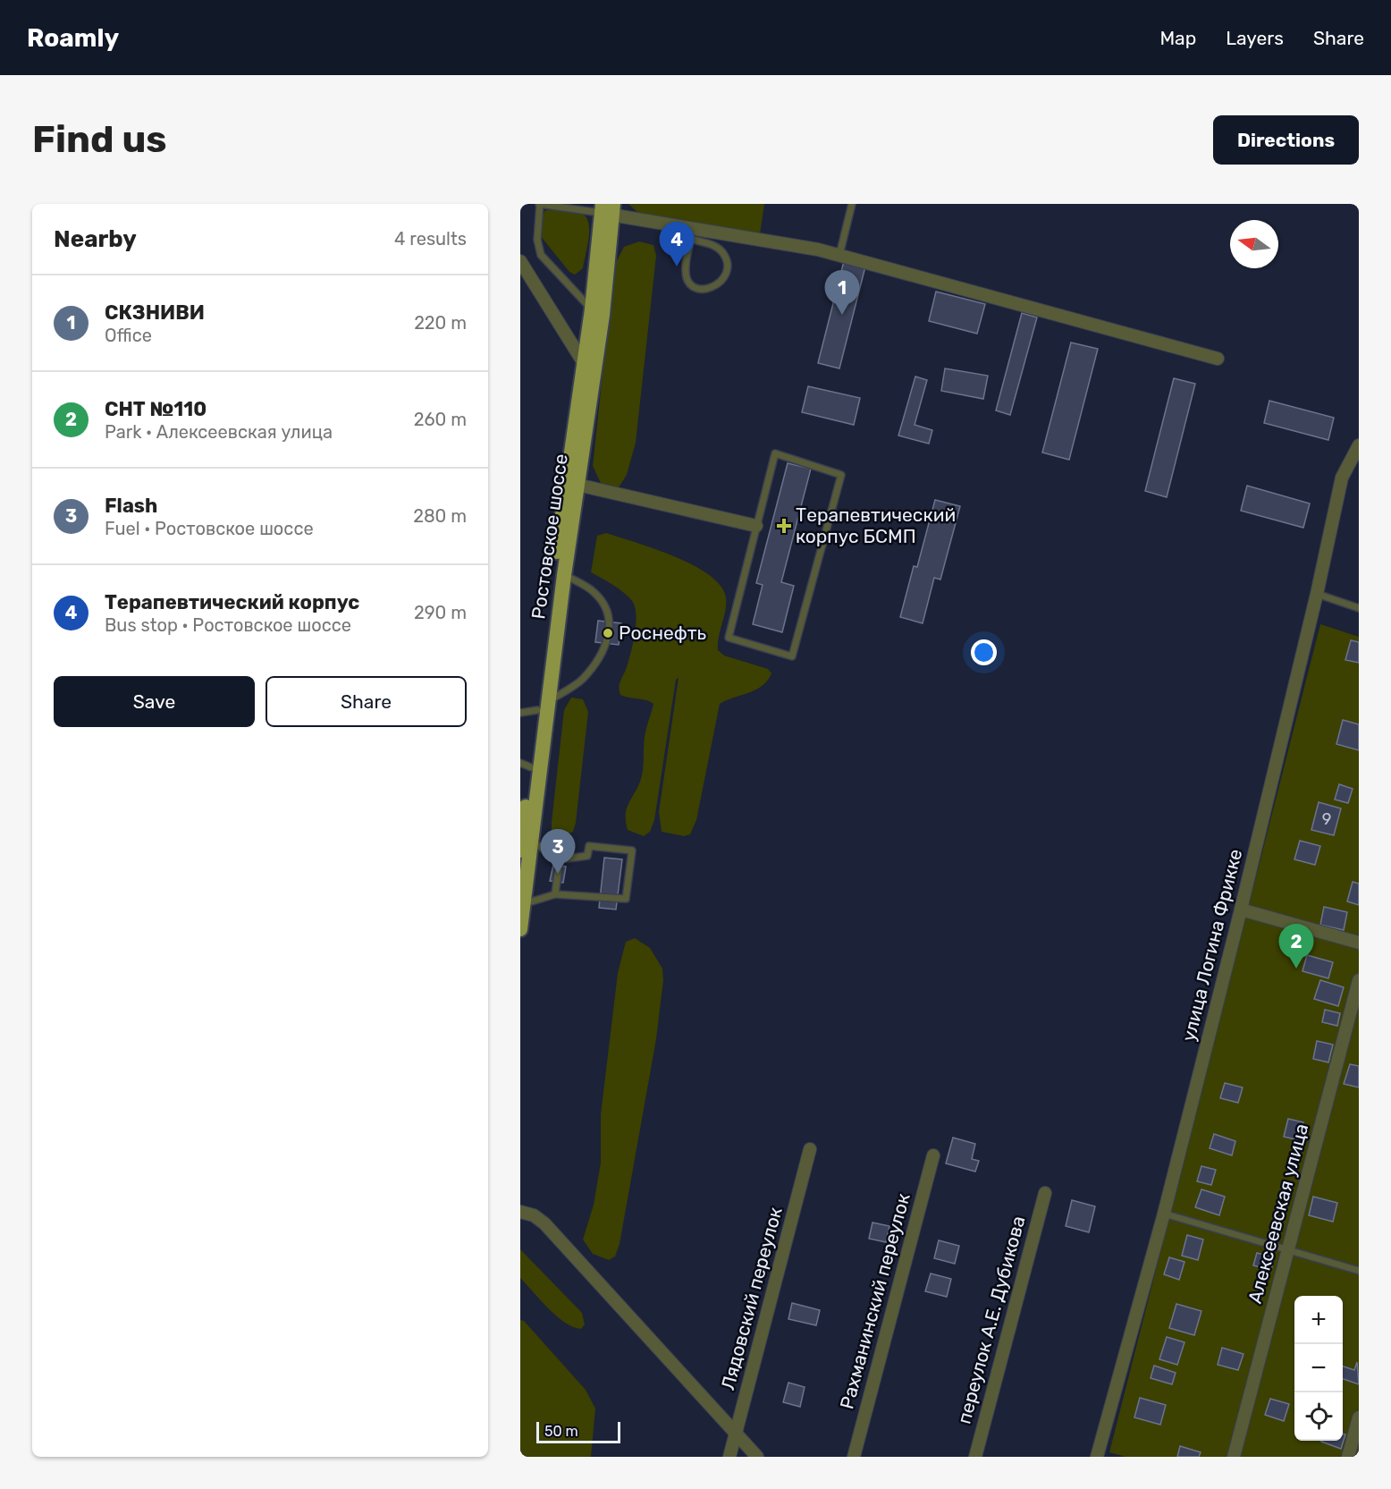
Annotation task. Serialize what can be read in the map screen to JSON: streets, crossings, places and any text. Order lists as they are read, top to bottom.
{
  "streets": {
    "main road": ["Ростовское шоссе"],
    "street": [
      "улица Логина Фрикке",
      "Алексеевская улица",
      "Лядовский переулок",
      "Рахманинский переулок",
      "переулок А.Е. Дубикова"
    ]
  },
  "places": {
    "health": ["Терапевтический корпус БСМП"],
    "other": ["Роснефть"]
  },
  "house_numbers": ["9"],
  "scale_bar": "50 m",
  "north": "left",
  "page": {
    "header": "Roamly",
    "nav": ["Map", "Layers", "Share"],
    "buttons": [
      "Directions",
      ["Save", "Share"]
    ],
    "title": "Find us",
    "heading": ["Nearby", "4 results"],
    "pins": [
      "4",
      "1",
      "3",
      "2"
    ],
    "list": [
      {
        "mark": "1",
        "name": "СКЗНИВИ",
        "note": "Office",
        "value": "220 m"
      },
      {
        "mark": "2",
        "name": "СНТ №110",
        "note": "Park · Алексеевская улица",
        "value": "260 m"
      },
      {
        "mark": "3",
        "name": "Flash",
        "note": "Fuel · Ростовское шоссе",
        "value": "280 m"
      },
      {
        "mark": "4",
        "name": "Терапевтический корпус",
        "note": "Bus stop · Ростовское шоссе",
        "value": "290 m"
      }
    ],
    "map_buttons": ["+", "−"],
    "scale": "50 m"
  }
}
